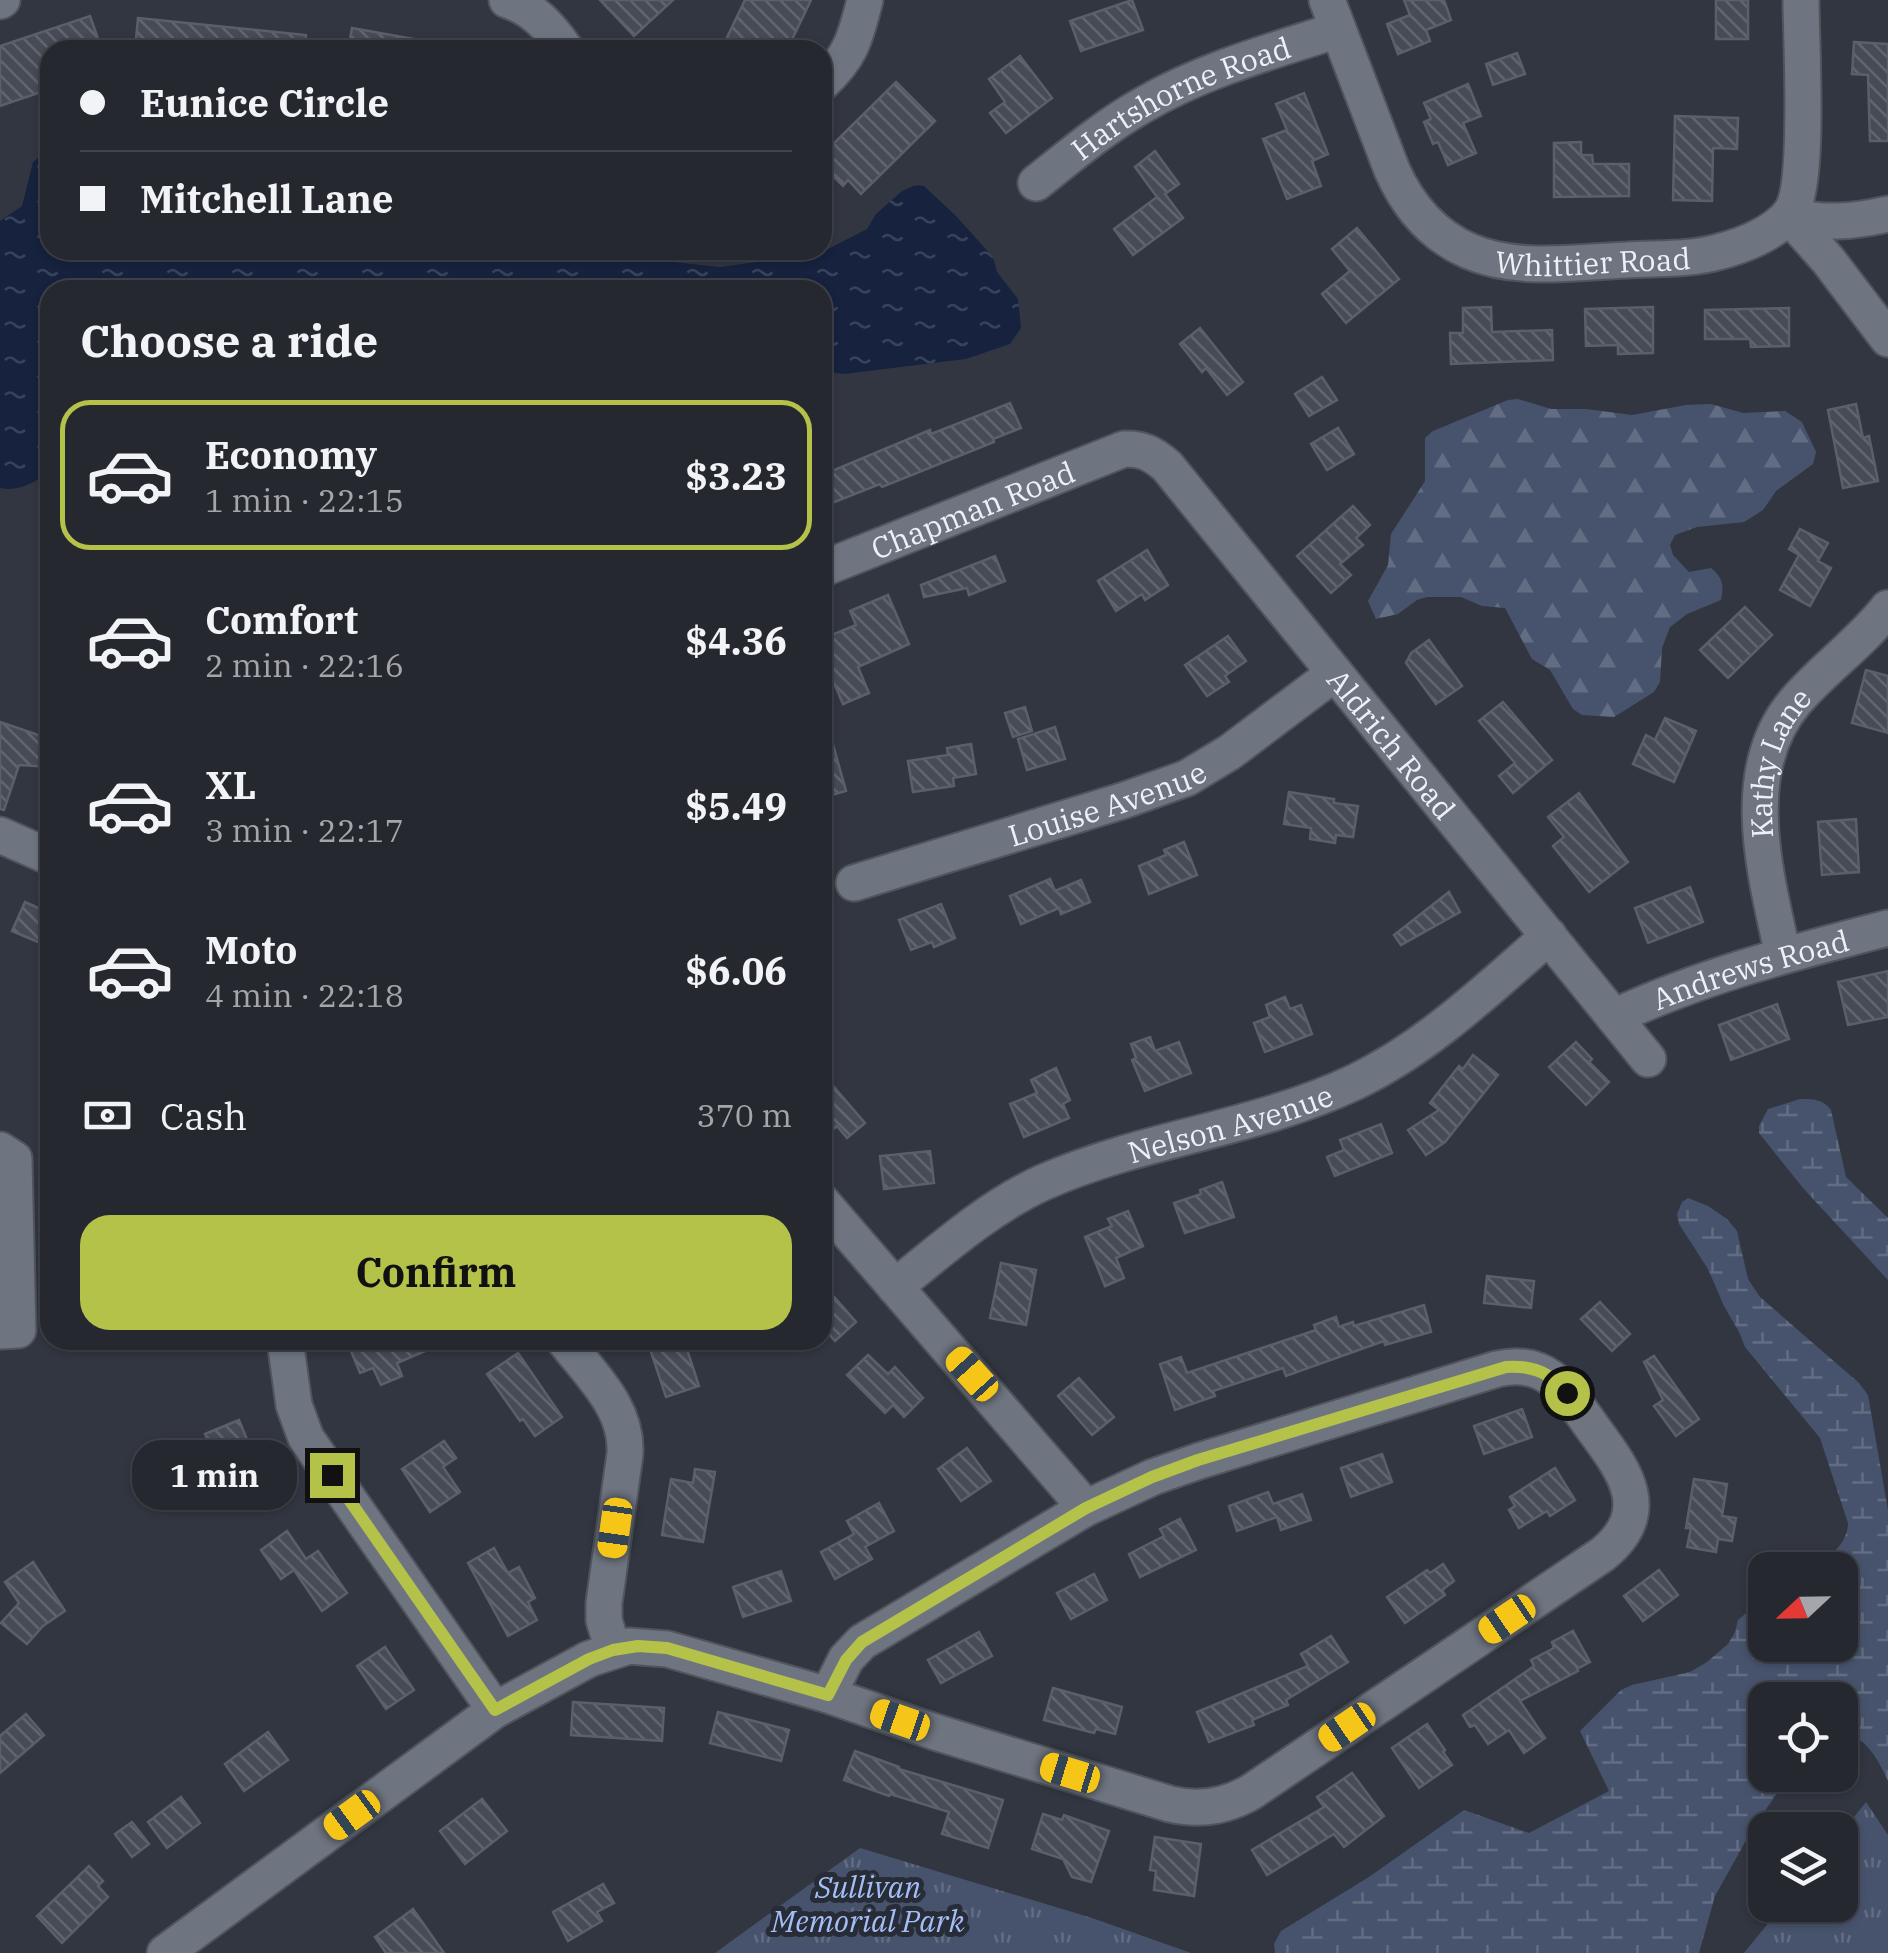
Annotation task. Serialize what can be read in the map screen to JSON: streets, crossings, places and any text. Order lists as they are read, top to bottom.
{
  "streets": {
    "street": [
      "Hartshorne Road",
      "Whittier Road",
      "Chapman Road",
      "Aldrich Road",
      "Kathy Lane",
      "Louise Avenue",
      "Andrews Road",
      "Nelson Avenue"
    ]
  },
  "crossings": [
    ["Hartshorne Road", "Whittier Road"],
    ["Chapman Road", "Aldrich Road"],
    ["Aldrich Road", "Louise Avenue"],
    ["Aldrich Road", "Andrews Road"],
    ["Aldrich Road", "Nelson Avenue"],
    ["Kathy Lane", "Andrews Road"]
  ],
  "parks": ["Sullivan Memorial Park"],
  "north": "left",
  "page": {
    "banner": ["Eunice Circle", "Mitchell Lane"],
    "heading": "Choose a ride",
    "list": [
      {
        "name": "Economy",
        "note": "1 min · 22:15",
        "value": "$3.23"
      },
      {
        "name": "Comfort",
        "note": "2 min · 22:16",
        "value": "$4.36"
      },
      {
        "name": "XL",
        "note": "3 min · 22:17",
        "value": "$5.49"
      },
      {
        "name": "Moto",
        "note": "4 min · 22:18",
        "value": "$6.06"
      }
    ],
    "pay": ["Cash", "370 m"],
    "buttons": "Confirm",
    "bubble": "1 min"
  }
}
